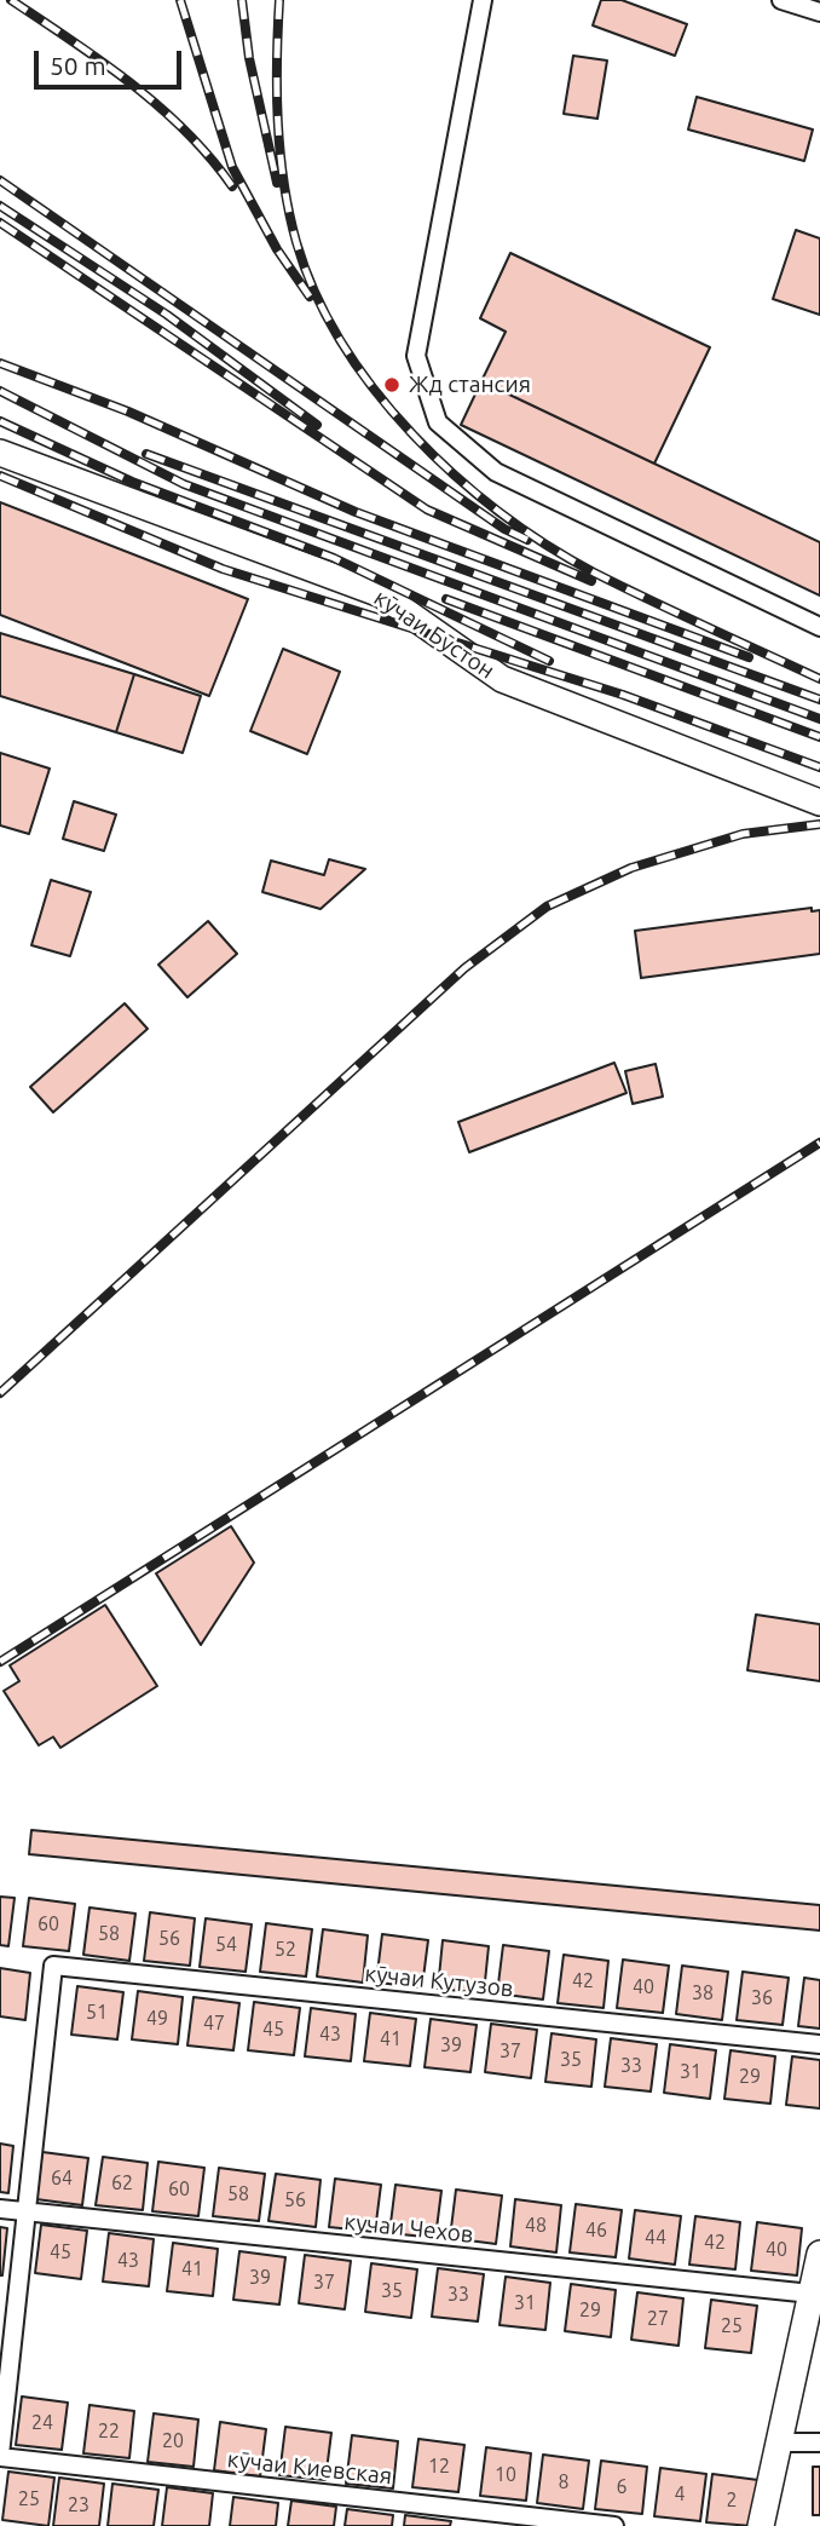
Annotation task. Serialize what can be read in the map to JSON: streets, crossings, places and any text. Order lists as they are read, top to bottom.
{
  "streets": {
    "main road": ["кӯчаи Бӯстон"],
    "street": ["кӯчаи Кутузов", "кучаи Чехов", "кӯчаи Киевская"]
  },
  "crossings": [
    ["кӯчаи Кутузов", "кучаи Чехов"]
  ],
  "places": ["Жд стансия"],
  "house_numbers": [
    "60",
    "58",
    "56",
    "54",
    "52",
    "42",
    "40",
    "38",
    "36",
    "51",
    "49",
    "47",
    "45",
    "43",
    "41",
    "39",
    "37",
    "35",
    "33",
    "31",
    "29",
    "64",
    "62",
    "60",
    "58",
    "56",
    "48",
    "46",
    "44",
    "42",
    "40",
    "45",
    "43",
    "41",
    "39",
    "37",
    "35",
    "33",
    "31",
    "29",
    "27",
    "25",
    "24",
    "22",
    "20",
    "12",
    "10",
    "8",
    "6",
    "4",
    "25",
    "2",
    "23"
  ],
  "scale_bar": "50 m"
}
